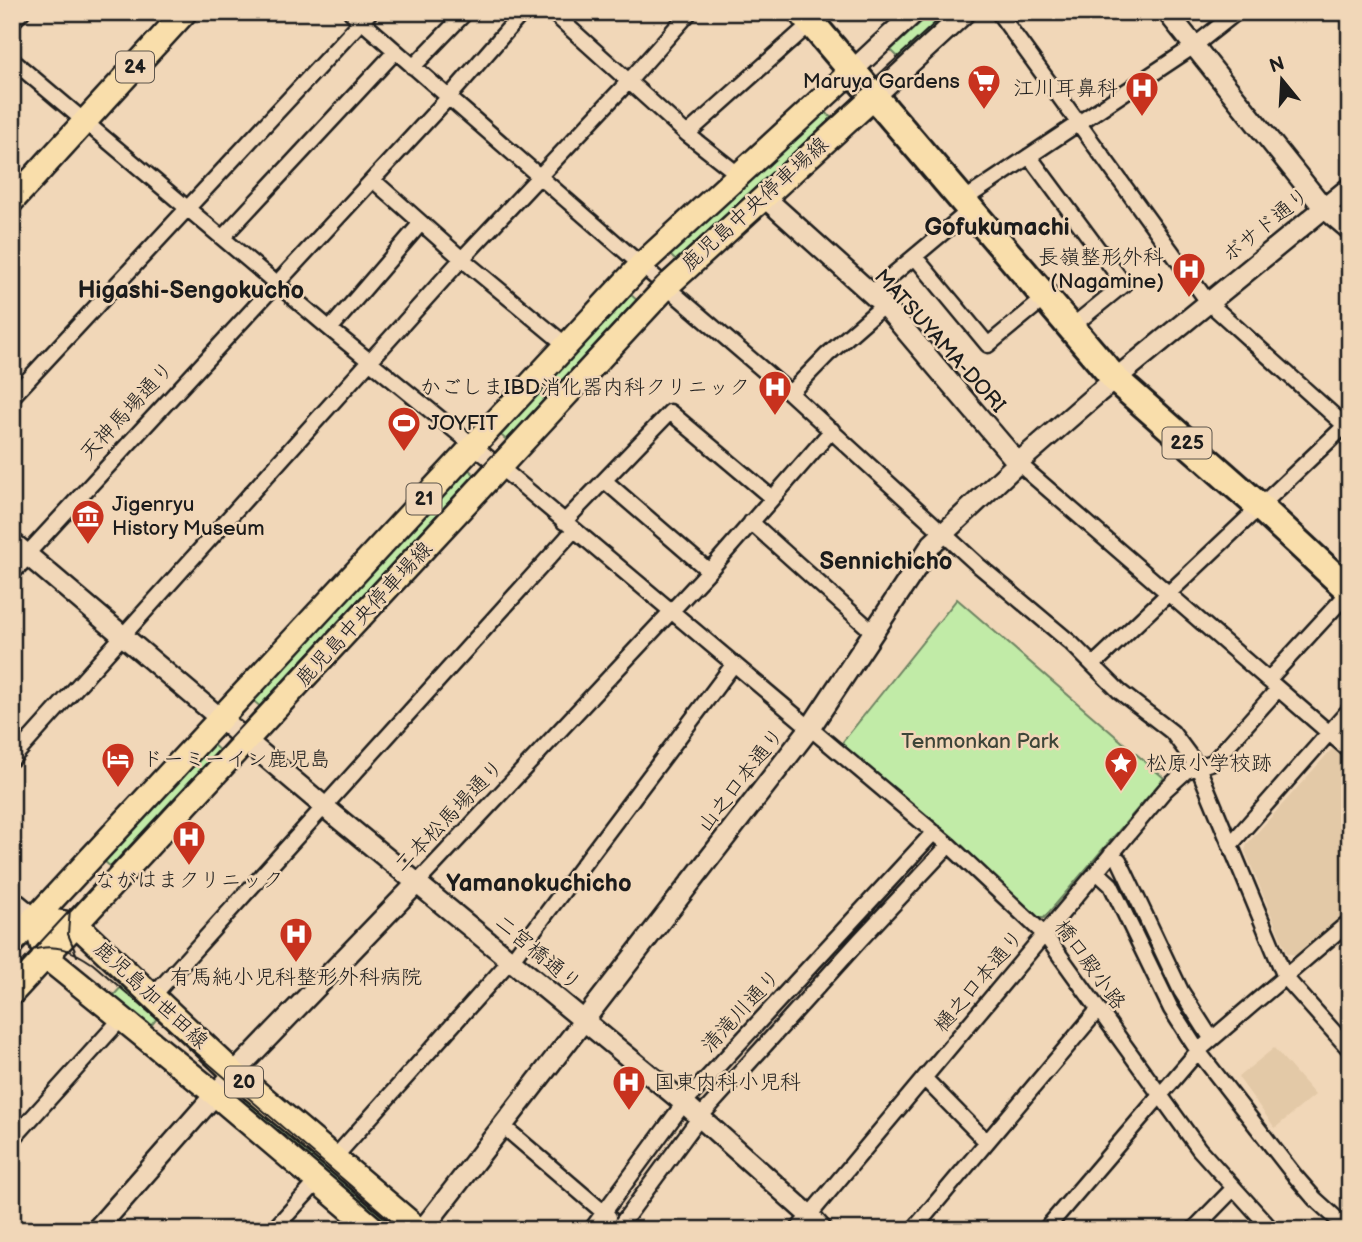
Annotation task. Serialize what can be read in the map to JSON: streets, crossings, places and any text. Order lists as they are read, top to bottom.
{
  "streets": {
    "highway": ["225"],
    "main road": [
      "24",
      "鹿児島中央停車場線",
      "21",
      "鹿児島加世田線",
      "20"
    ],
    "street": [
      "ボサド通り",
      "MATSUYAMA-DORI",
      "天神馬場通り",
      "山之口本通り",
      "二本松馬場通り",
      "二宮橋通り",
      "橋口殿小路",
      "樋之口本通り",
      "清滝川通り"
    ]
  },
  "crossings": [
    ["24", "橋口殿小路"],
    ["鹿児島中央停車場線", "MATSUYAMA-DORI"],
    ["鹿児島中央停車場線", "225"],
    ["鹿児島中央停車場線", "二宮橋通り"],
    ["鹿児島中央停車場線", "橋口殿小路"],
    ["鹿児島中央停車場線", "鹿児島加世田線"],
    ["鹿児島中央停車場線", "20"],
    ["ボサド通り", "225"],
    ["ボサド通り", "山之口本通り"],
    ["MATSUYAMA-DORI", "山之口本通り"],
    ["天神馬場通り", "二宮橋通り"],
    ["天神馬場通り", "橋口殿小路"],
    ["225", "山之口本通り"],
    ["225", "樋之口本通り"],
    ["山之口本通り", "二宮橋通り"],
    ["山之口本通り", "橋口殿小路"],
    ["山之口本通り", "鹿児島加世田線"],
    ["二本松馬場通り", "二宮橋通り"],
    ["二本松馬場通り", "橋口殿小路"],
    ["二本松馬場通り", "鹿児島加世田線"],
    ["二本松馬場通り", "20"],
    ["二宮橋通り", "樋之口本通り"],
    ["二宮橋通り", "清滝川通り"],
    ["橋口殿小路", "樋之口本通り"],
    ["橋口殿小路", "清滝川通り"]
  ],
  "districts": [
    "Gofukumachi",
    "Higashi-Sengokucho",
    "Sennichicho",
    "Yamanokuchicho"
  ],
  "parks": ["Tenmonkan Park"],
  "places": {
    "supermarket": ["Maruya Gardens"],
    "hospital": [
      "江川耳鼻科",
      "長嶺整形外科 (Nagamine)",
      "かごしまIBD消化器内科クリニック",
      "ながはまクリニック",
      "有馬純小児科整形外科病院",
      "国東内科小児科"
    ],
    "sports": ["JOYFIT"],
    "museum": ["Jigenryu History Museum"],
    "hotel": ["ドーミーイン鹿児島"],
    "place": ["松原小学校跡"]
  },
  "north": "top"
}
